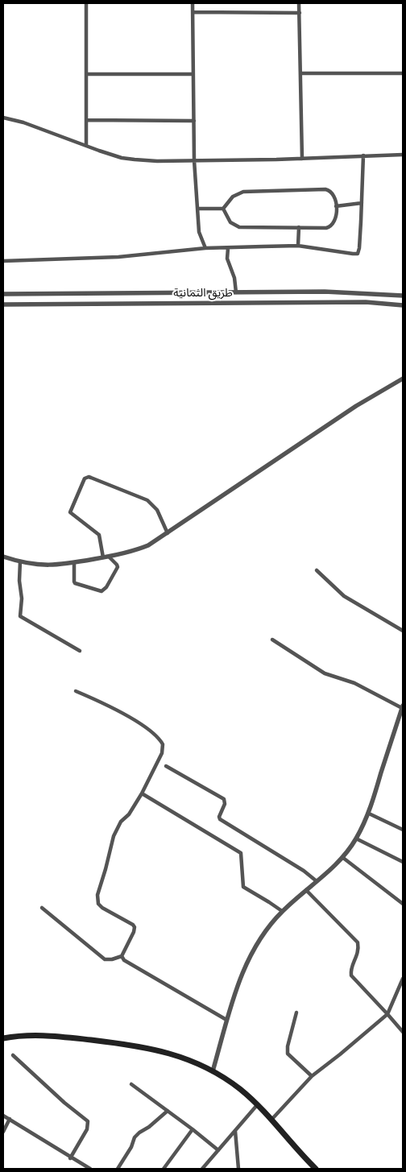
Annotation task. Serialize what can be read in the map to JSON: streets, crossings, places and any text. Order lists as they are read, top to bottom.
{
  "streets": {
    "street": ["طريق الثمانية"]
  }
}
